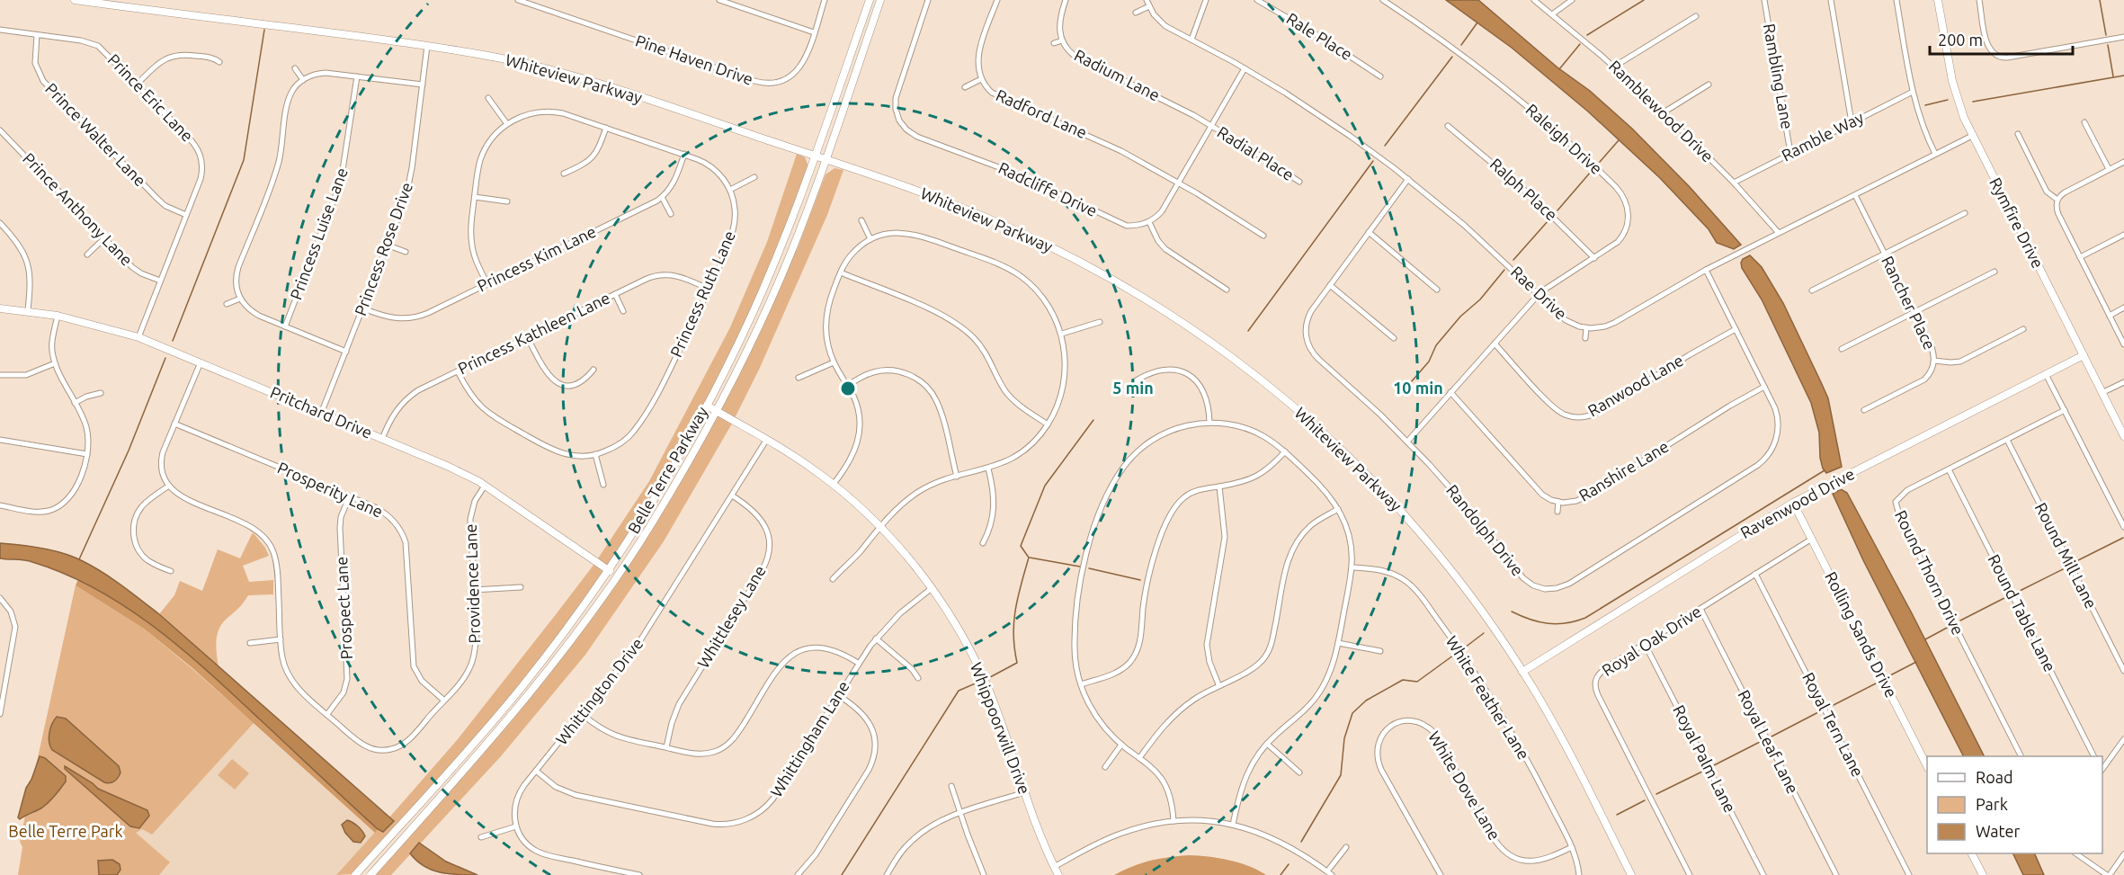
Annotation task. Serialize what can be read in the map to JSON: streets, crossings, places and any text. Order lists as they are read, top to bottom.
{
  "streets": {
    "street": [
      "Rale Place",
      "Pine Haven Drive",
      "Radium Lane",
      "Rambling Lane",
      "Whiteview Parkway",
      "Prince Eric Lane",
      "Ramblewood Drive",
      "Radford Lane",
      "Prince Walter Lane",
      "Ramble Way",
      "Raleigh Drive",
      "Radial Place",
      "Radcliffe Drive",
      "Ralph Place",
      "Prince Anthony Lane",
      "Rymfire Drive",
      "Princess Luise Lane",
      "Princess Rose Drive",
      "Princess Kim Lane",
      "Rae Drive",
      "Princess Ruth Lane",
      "Rancher Place",
      "Princess Kathleen Lane",
      "Ranwood Lane",
      "Pritchard Drive",
      "Belle Terre Parkway",
      "Ranshire Lane",
      "Prosperity Lane",
      "Ravenwood Drive",
      "Randolph Drive",
      "Round Mill Lane",
      "Round Thorn Drive",
      "Providence Lane",
      "Prospect Lane",
      "Round Table Lane",
      "Whittlesey Lane",
      "Rolling Sands Drive",
      "Royal Oak Drive",
      "Whittington Drive",
      "White Feather Lane",
      "Royal Tern Lane",
      "Whippoorwill Drive",
      "Whittingham Lane",
      "Royal Leaf Lane",
      "Royal Palm Lane",
      "White Dove Lane"
    ]
  },
  "crossings": [
    ["Radium Lane", "Radial Place"],
    ["Rambling Lane", "Ramble Way"],
    ["Whiteview Parkway", "Princess Rose Drive"],
    ["Whiteview Parkway", "Belle Terre Parkway"],
    ["Whiteview Parkway", "Ravenwood Drive"],
    ["Prince Eric Lane", "Prince Walter Lane"],
    ["Prince Eric Lane", "Prince Anthony Lane"],
    ["Prince Eric Lane", "Pritchard Drive"],
    ["Ramblewood Drive", "Ramble Way"],
    ["Ramblewood Drive", "Rae Drive"],
    ["Raleigh Drive", "Ralph Place"],
    ["Raleigh Drive", "Rae Drive"],
    ["Raleigh Drive", "Ranwood Lane"],
    ["Raleigh Drive", "Ranshire Lane"],
    ["Raleigh Drive", "Randolph Drive"],
    ["Rymfire Drive", "Rae Drive"],
    ["Rymfire Drive", "Ravenwood Drive"],
    ["Princess Rose Drive", "Princess Kim Lane"],
    ["Princess Rose Drive", "Pritchard Drive"],
    ["Princess Kim Lane", "Princess Ruth Lane"],
    ["Rae Drive", "Rancher Place"],
    ["Rae Drive", "Randolph Drive"],
    ["Princess Ruth Lane", "Princess Kathleen Lane"],
    ["Princess Kathleen Lane", "Pritchard Drive"],
    ["Ranwood Lane", "Randolph Drive"],
    ["Pritchard Drive", "Belle Terre Parkway"],
    ["Pritchard Drive", "Providence Lane"],
    ["Belle Terre Parkway", "Whippoorwill Drive"],
    ["Ranshire Lane", "Randolph Drive"],
    ["Prosperity Lane", "Providence Lane"],
    ["Prosperity Lane", "Prospect Lane"],
    ["Ravenwood Drive", "Rolling Sands Drive"],
    ["Round Mill Lane", "Round Thorn Drive"],
    ["Round Thorn Drive", "Round Table Lane"],
    ["Providence Lane", "Prospect Lane"],
    ["Whittlesey Lane", "Whittington Drive"],
    ["Rolling Sands Drive", "Royal Oak Drive"],
    ["Royal Oak Drive", "Royal Tern Lane"],
    ["Royal Oak Drive", "Royal Leaf Lane"],
    ["Royal Oak Drive", "Royal Palm Lane"],
    ["Whittington Drive", "Whippoorwill Drive"],
    ["Whittington Drive", "Whittingham Lane"],
    ["White Feather Lane", "White Dove Lane"],
    ["Whippoorwill Drive", "Whittingham Lane"]
  ],
  "parks": ["Belle Terre Park"],
  "legend": ["Road", "Park", "Water"],
  "scale_bar": "200 m",
  "rings": ["5 min", "10 min"]
}
